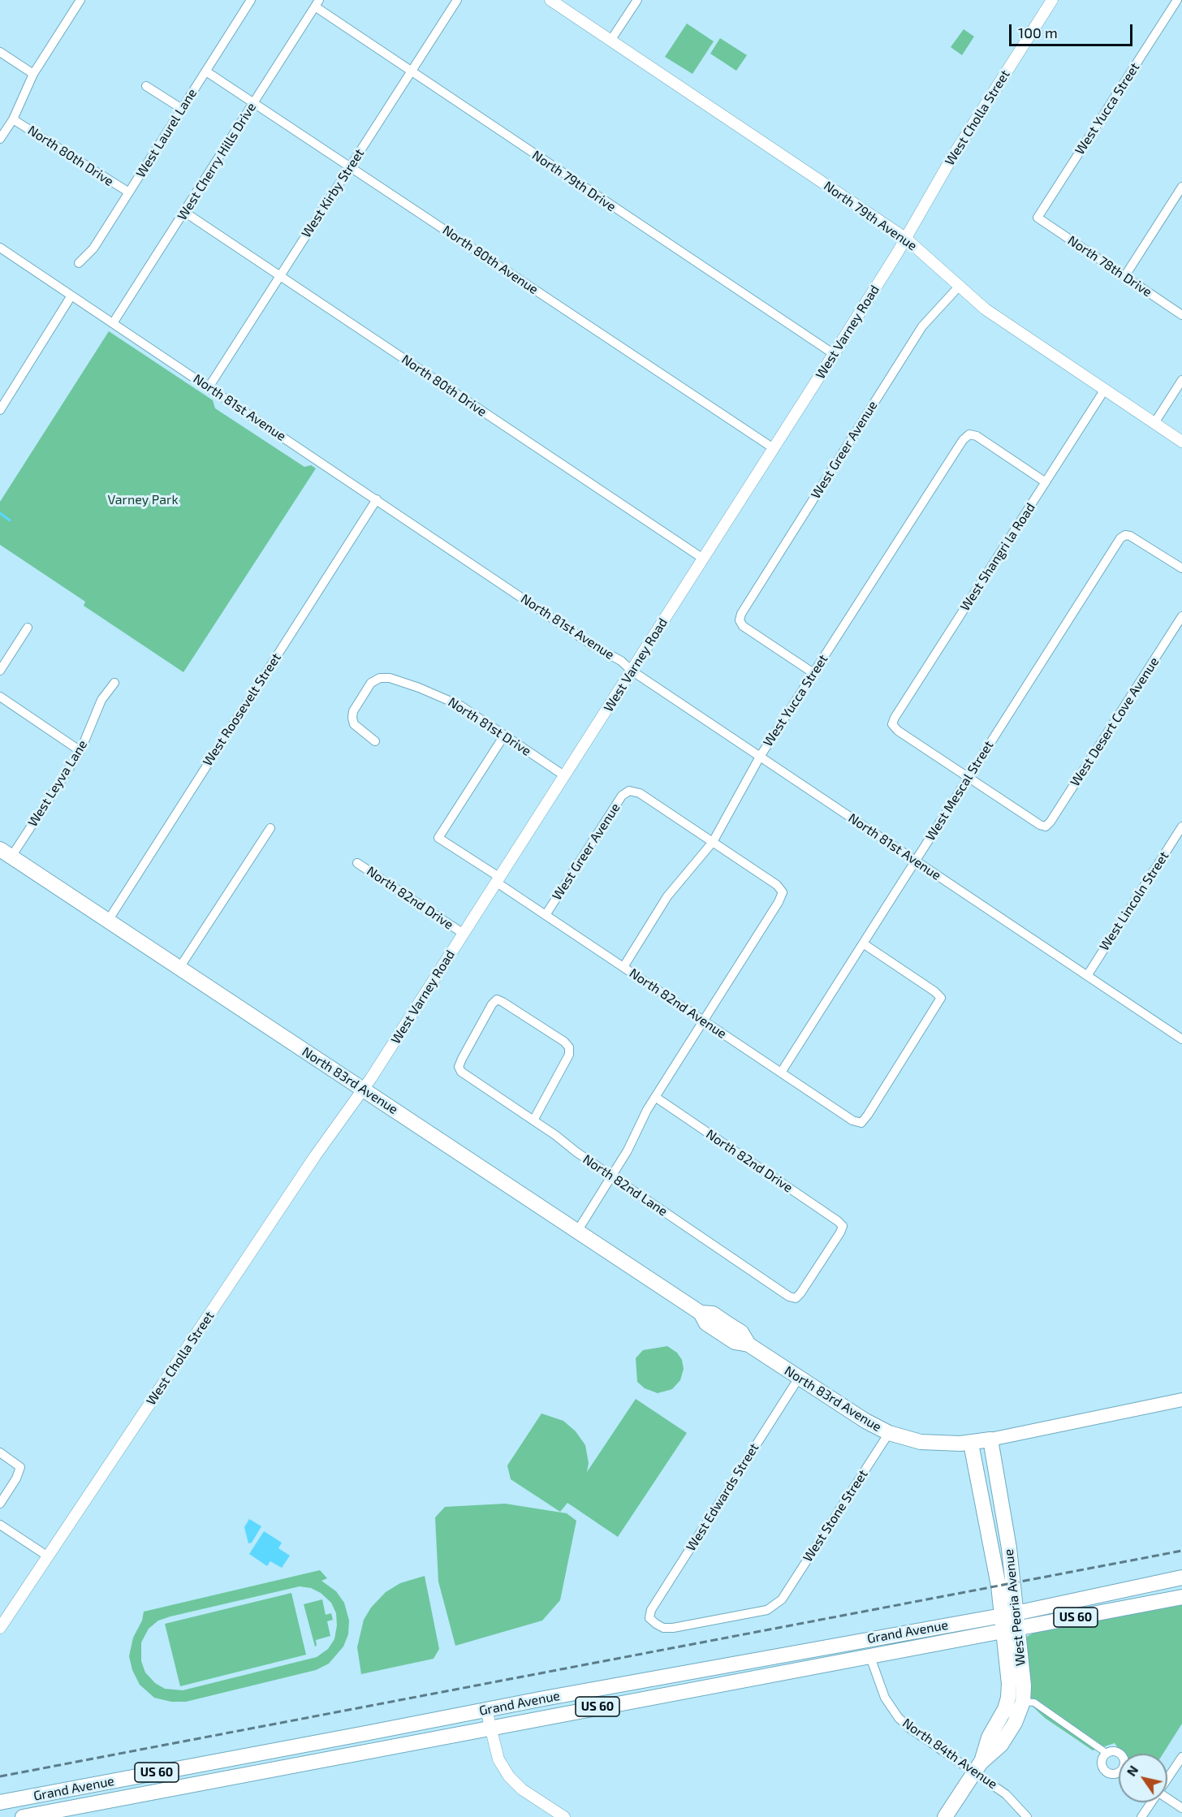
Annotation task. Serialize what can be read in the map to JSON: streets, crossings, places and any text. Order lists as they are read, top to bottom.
{
  "streets": {
    "main road": [
      "North 83rd Avenue",
      "West Peoria Avenue",
      "US 60",
      "Grand Avenue"
    ],
    "street": [
      "West Yucca Street",
      "West Cholla Street",
      "West Laurel Lane",
      "North 80th Drive",
      "West Cherry Hills Drive",
      "North 79th Drive",
      "West Kirby Street",
      "North 79th Avenue",
      "North 80th Avenue",
      "North 78th Drive",
      "West Varney Road",
      "North 81st Avenue",
      "West Greer Avenue",
      "West Shangri la Road",
      "West Roosevelt Street",
      "West Desert Cove Avenue",
      "North 81st Drive",
      "West Leyva Lane",
      "West Mescal Street",
      "North 82nd Drive",
      "West Lincoln Street",
      "North 82nd Avenue",
      "North 82nd Lane",
      "West Edwards Street",
      "West Stone Street",
      "North 84th Avenue"
    ]
  },
  "crossings": [
    ["West Yucca Street", "North 78th Drive"],
    ["West Yucca Street", "North 81st Avenue"],
    ["West Yucca Street", "West Greer Avenue"],
    ["West Yucca Street", "West Shangri la Road"],
    ["West Yucca Street", "North 82nd Avenue"],
    ["West Cholla Street", "North 79th Avenue"],
    ["West Cholla Street", "West Varney Road"],
    ["West Cholla Street", "North 83rd Avenue"],
    ["West Laurel Lane", "North 80th Drive"],
    ["West Laurel Lane", "North 80th Avenue"],
    ["North 80th Drive", "West Cherry Hills Drive"],
    ["North 80th Drive", "West Kirby Street"],
    ["North 80th Drive", "West Varney Road"],
    ["West Cherry Hills Drive", "North 79th Drive"],
    ["West Cherry Hills Drive", "North 80th Avenue"],
    ["West Cherry Hills Drive", "North 81st Avenue"],
    ["North 79th Drive", "West Kirby Street"],
    ["North 79th Drive", "West Varney Road"],
    ["West Kirby Street", "North 80th Avenue"],
    ["West Kirby Street", "North 81st Avenue"],
    ["North 79th Avenue", "West Varney Road"],
    ["North 79th Avenue", "West Greer Avenue"],
    ["North 79th Avenue", "West Shangri la Road"],
    ["North 80th Avenue", "West Varney Road"],
    ["West Varney Road", "North 81st Avenue"],
    ["West Varney Road", "North 81st Drive"],
    ["West Varney Road", "North 82nd Drive"],
    ["West Varney Road", "North 82nd Avenue"],
    ["West Varney Road", "North 83rd Avenue"],
    ["North 81st Avenue", "West Roosevelt Street"],
    ["North 81st Avenue", "West Mescal Street"],
    ["North 81st Avenue", "West Lincoln Street"],
    ["West Greer Avenue", "North 82nd Avenue"],
    ["West Shangri la Road", "West Desert Cove Avenue"],
    ["West Shangri la Road", "West Mescal Street"],
    ["West Roosevelt Street", "North 83rd Avenue"],
    ["West Desert Cove Avenue", "West Mescal Street"],
    ["North 81st Drive", "North 82nd Avenue"],
    ["West Leyva Lane", "North 83rd Avenue"],
    ["West Mescal Street", "North 82nd Avenue"],
    ["North 82nd Drive", "North 82nd Lane"],
    ["North 83rd Avenue", "West Edwards Street"],
    ["North 83rd Avenue", "West Stone Street"],
    ["North 83rd Avenue", "West Peoria Avenue"],
    ["West Edwards Street", "West Stone Street"],
    ["West Peoria Avenue", "Grand Avenue"],
    ["West Peoria Avenue", "North 84th Avenue"],
    ["Grand Avenue", "North 84th Avenue"]
  ],
  "parks": ["Varney Park"],
  "scale_bar": "100 m",
  "north": "top left"
}
